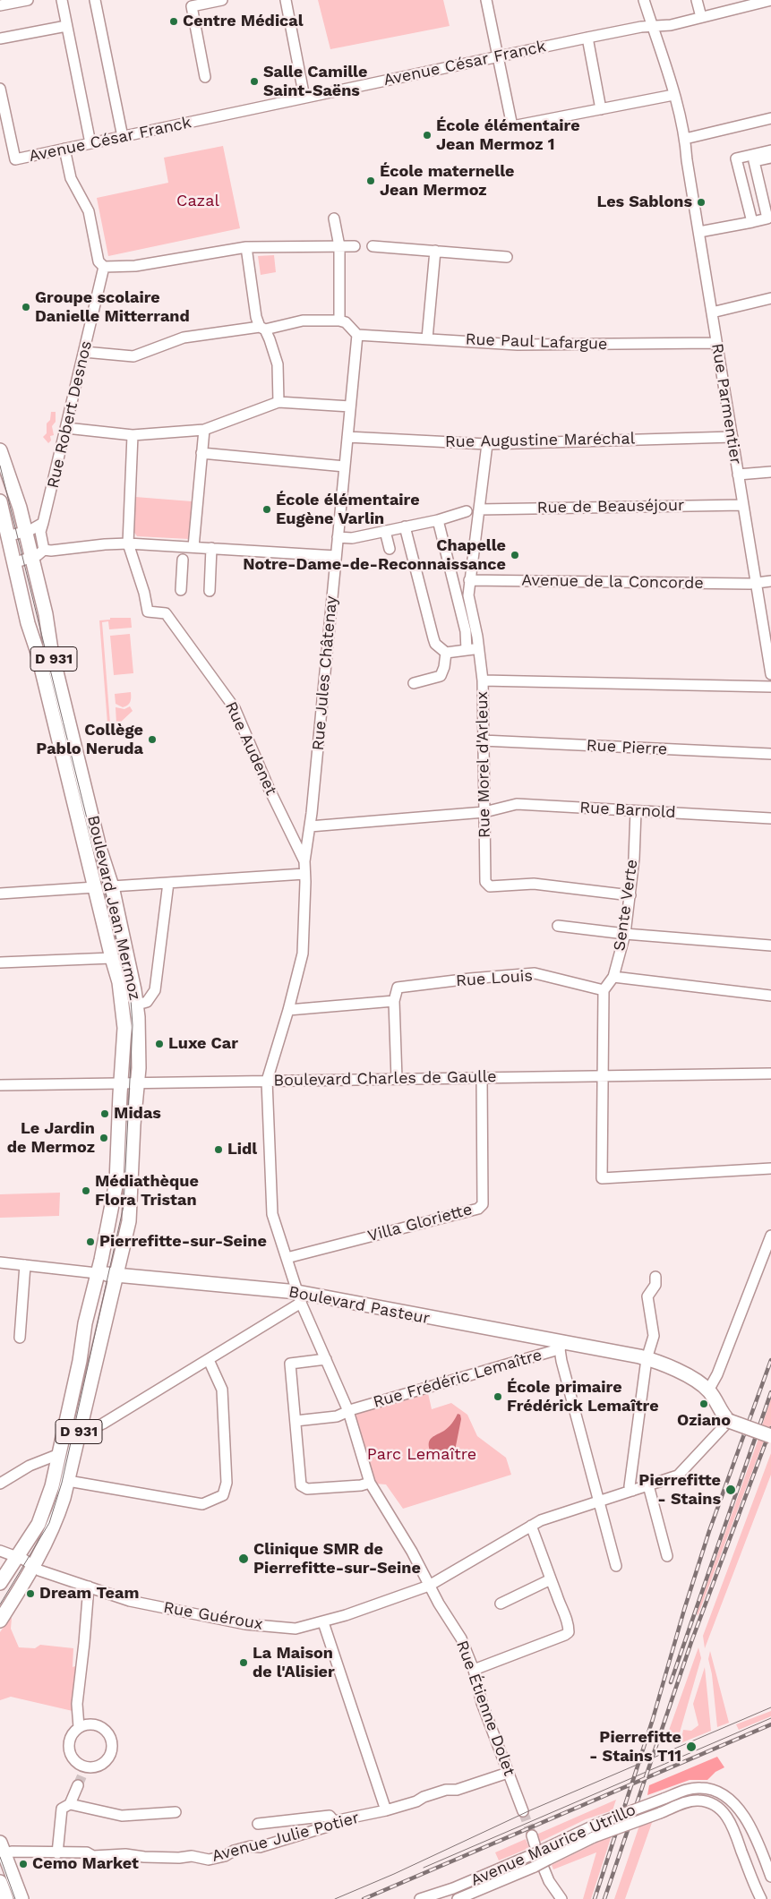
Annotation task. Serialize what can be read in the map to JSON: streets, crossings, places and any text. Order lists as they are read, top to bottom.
{
  "streets": {
    "main road": ["D 931", "Boulevard Jean Mermoz", "Boulevard Pasteur"],
    "street": [
      "Avenue César Franck",
      "Rue Paul Lafargue",
      "Rue Parmentier",
      "Rue Robert Desnos",
      "Rue Augustine Maréchal",
      "Rue de Beauséjour",
      "Avenue de la Concorde",
      "Rue Jules Châtenay",
      "Rue Pierre",
      "Rue Audenet",
      "Rue Morel d'Arleux",
      "Rue Barnold",
      "Sente Verte",
      "Rue Louis",
      "Boulevard Charles de Gaulle",
      "Villa Gloriette",
      "Rue Frédéric Lemaître",
      "Rue Guéroux",
      "Rue Étienne Dolet",
      "Avenue Julie Potier",
      "Avenue Maurice Utrillo"
    ]
  },
  "crossings": [
    ["Avenue César Franck", "Rue Parmentier"],
    ["Rue Paul Lafargue", "Rue Parmentier"],
    ["Rue Paul Lafargue", "Rue Jules Châtenay"],
    ["Rue Parmentier", "Rue Augustine Maréchal"],
    ["Rue Parmentier", "Rue de Beauséjour"],
    ["Rue Parmentier", "Avenue de la Concorde"],
    ["Rue Augustine Maréchal", "Rue Jules Châtenay"],
    ["Rue Jules Châtenay", "Rue Audenet"],
    ["Rue Jules Châtenay", "Rue Barnold"],
    ["Rue Jules Châtenay", "Boulevard Charles de Gaulle"],
    ["Rue Jules Châtenay", "Rue Étienne Dolet"],
    ["Rue Pierre", "Rue Morel d'Arleux"],
    ["Rue Morel d'Arleux", "Rue Barnold"],
    ["Rue Morel d'Arleux", "Sente Verte"],
    ["Rue Barnold", "Sente Verte"],
    ["Sente Verte", "Rue Louis"],
    ["Boulevard Jean Mermoz", "Boulevard Charles de Gaulle"],
    ["Boulevard Jean Mermoz", "Boulevard Pasteur"],
    ["Boulevard Jean Mermoz", "Rue Guéroux"],
    ["Boulevard Charles de Gaulle", "Villa Gloriette"],
    ["Boulevard Charles de Gaulle", "Rue Étienne Dolet"],
    ["Villa Gloriette", "Rue Étienne Dolet"],
    ["Boulevard Pasteur", "Rue Frédéric Lemaître"],
    ["Boulevard Pasteur", "Rue Étienne Dolet"],
    ["Rue Frédéric Lemaître", "Rue Étienne Dolet"],
    ["Rue Guéroux", "Rue Étienne Dolet"],
    ["Rue Étienne Dolet", "Avenue Julie Potier"]
  ],
  "parks": ["Cazal", "Parc Lemaître"],
  "places": [
    "Centre Médical",
    "Salle Camille Saint-Saëns",
    "École élémentaire Jean Mermoz 1",
    "École maternelle Jean Mermoz",
    "Les Sablons",
    "Groupe scolaire Danielle Mitterrand",
    "École élémentaire Eugène Varlin",
    "Chapelle Notre-Dame-de-Reconnaissance",
    "Collège Pablo Neruda",
    "Luxe Car",
    "Midas",
    "Le Jardin de Mermoz",
    "Lidl",
    "Médiathèque Flora Tristan",
    "Pierrefitte-sur-Seine",
    "École primaire Frédérick Lemaître",
    "Oziano",
    "Pierrefitte - Stains",
    "Clinique SMR de Pierrefitte-sur-Seine",
    "Dream Team",
    "La Maison de l'Alisier",
    "Pierrefitte - Stains T11",
    "Cemo Market"
  ]
}
